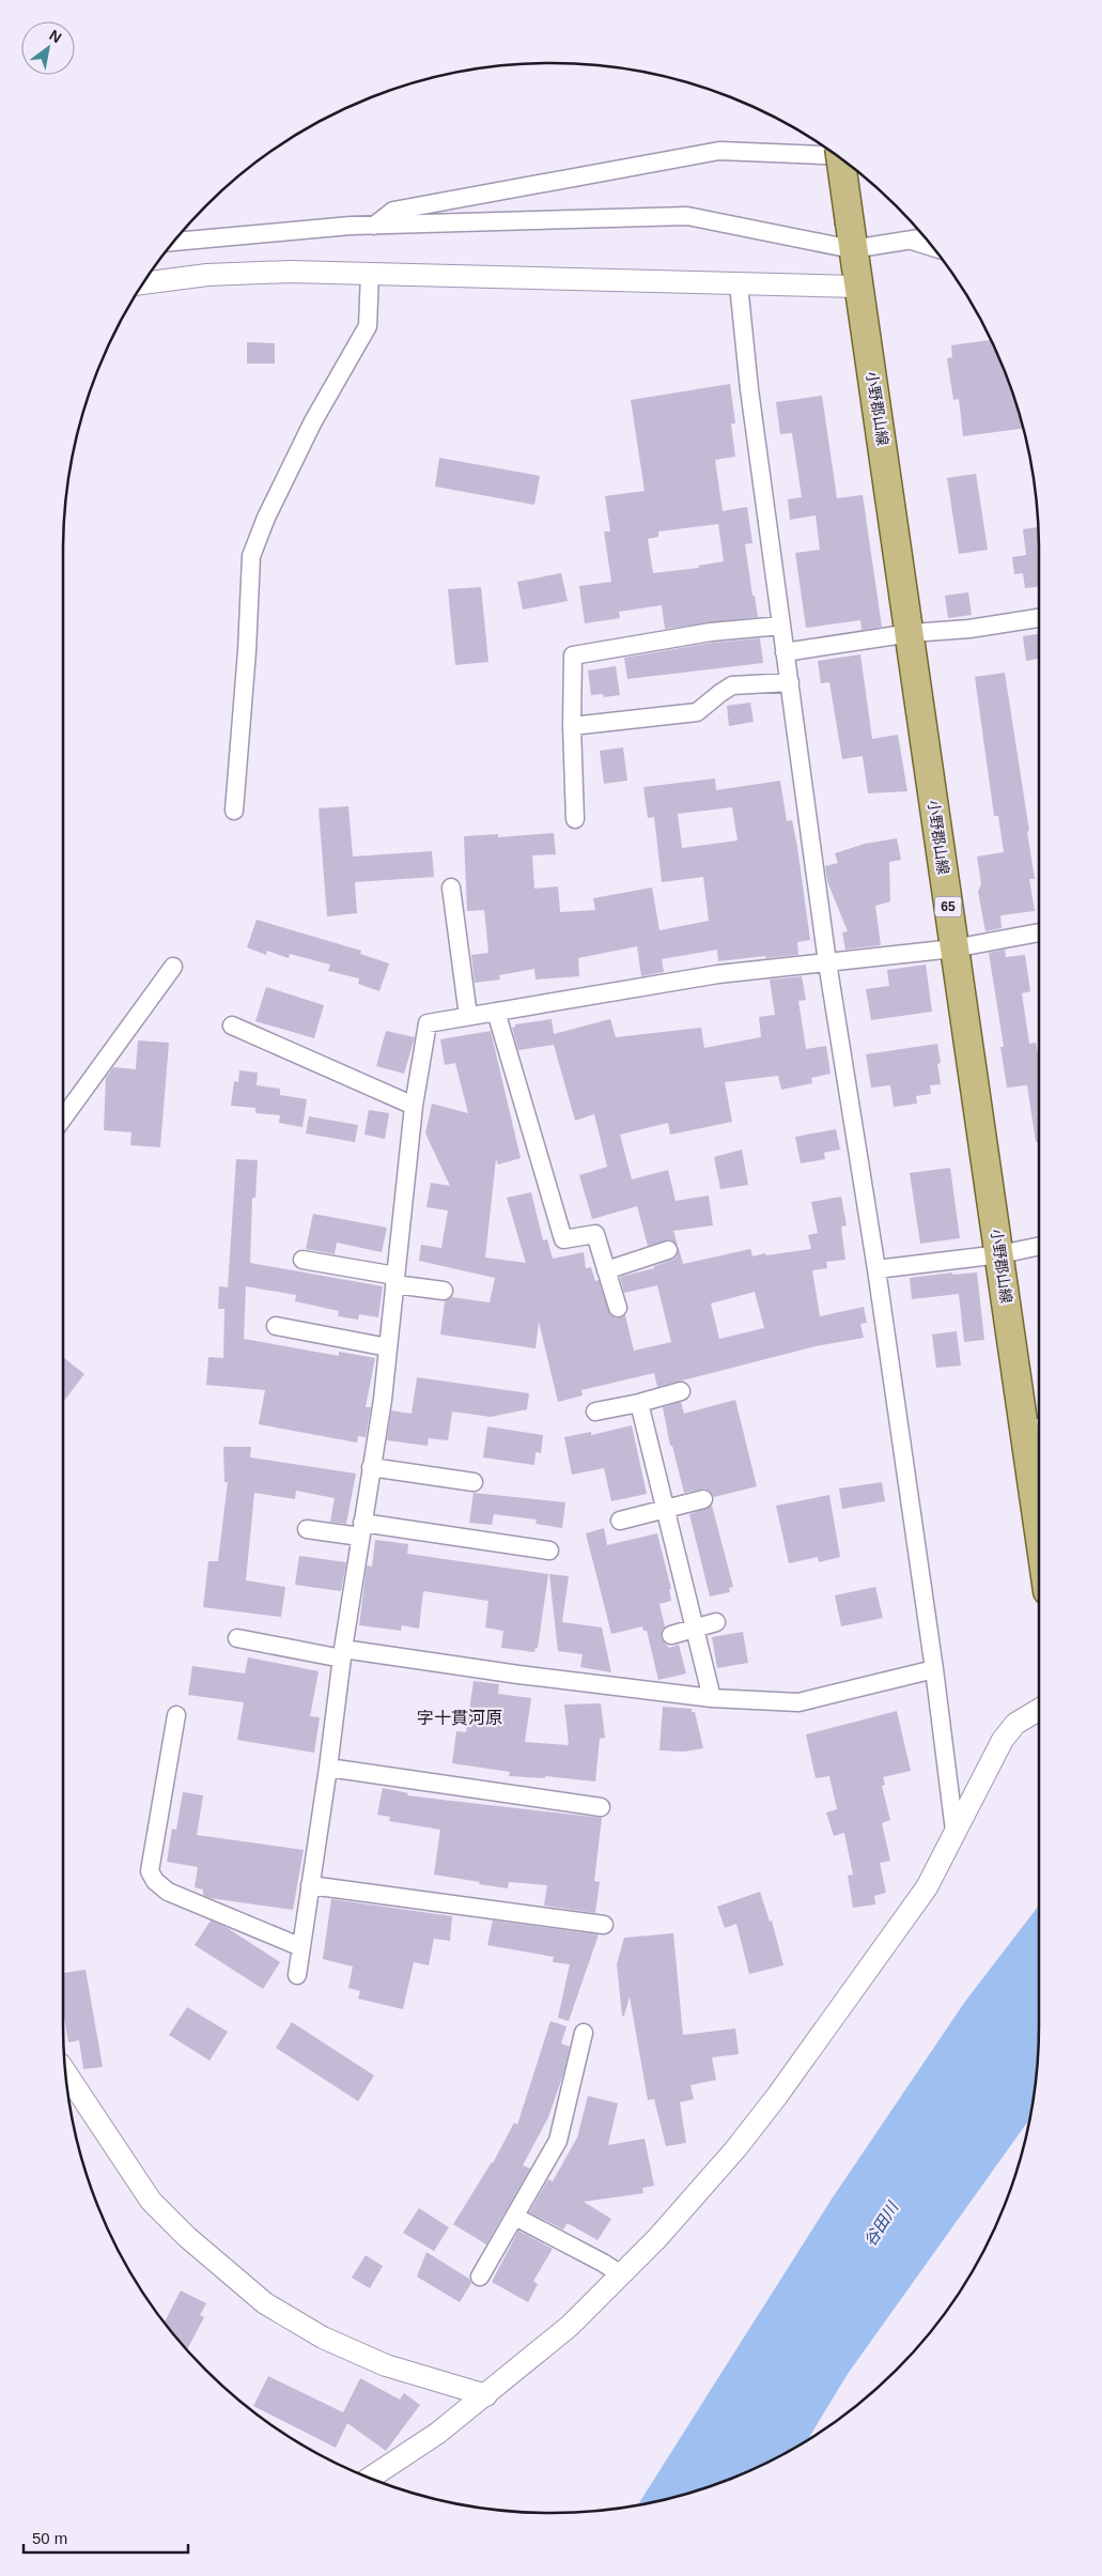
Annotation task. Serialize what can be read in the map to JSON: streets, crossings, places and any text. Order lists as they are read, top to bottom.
{
  "streets": {
    "main road": ["小野郡山線", "65"]
  },
  "districts": ["字十貫河原"],
  "water": ["谷田川"],
  "scale_bar": "50 m",
  "north": "top right"
}
